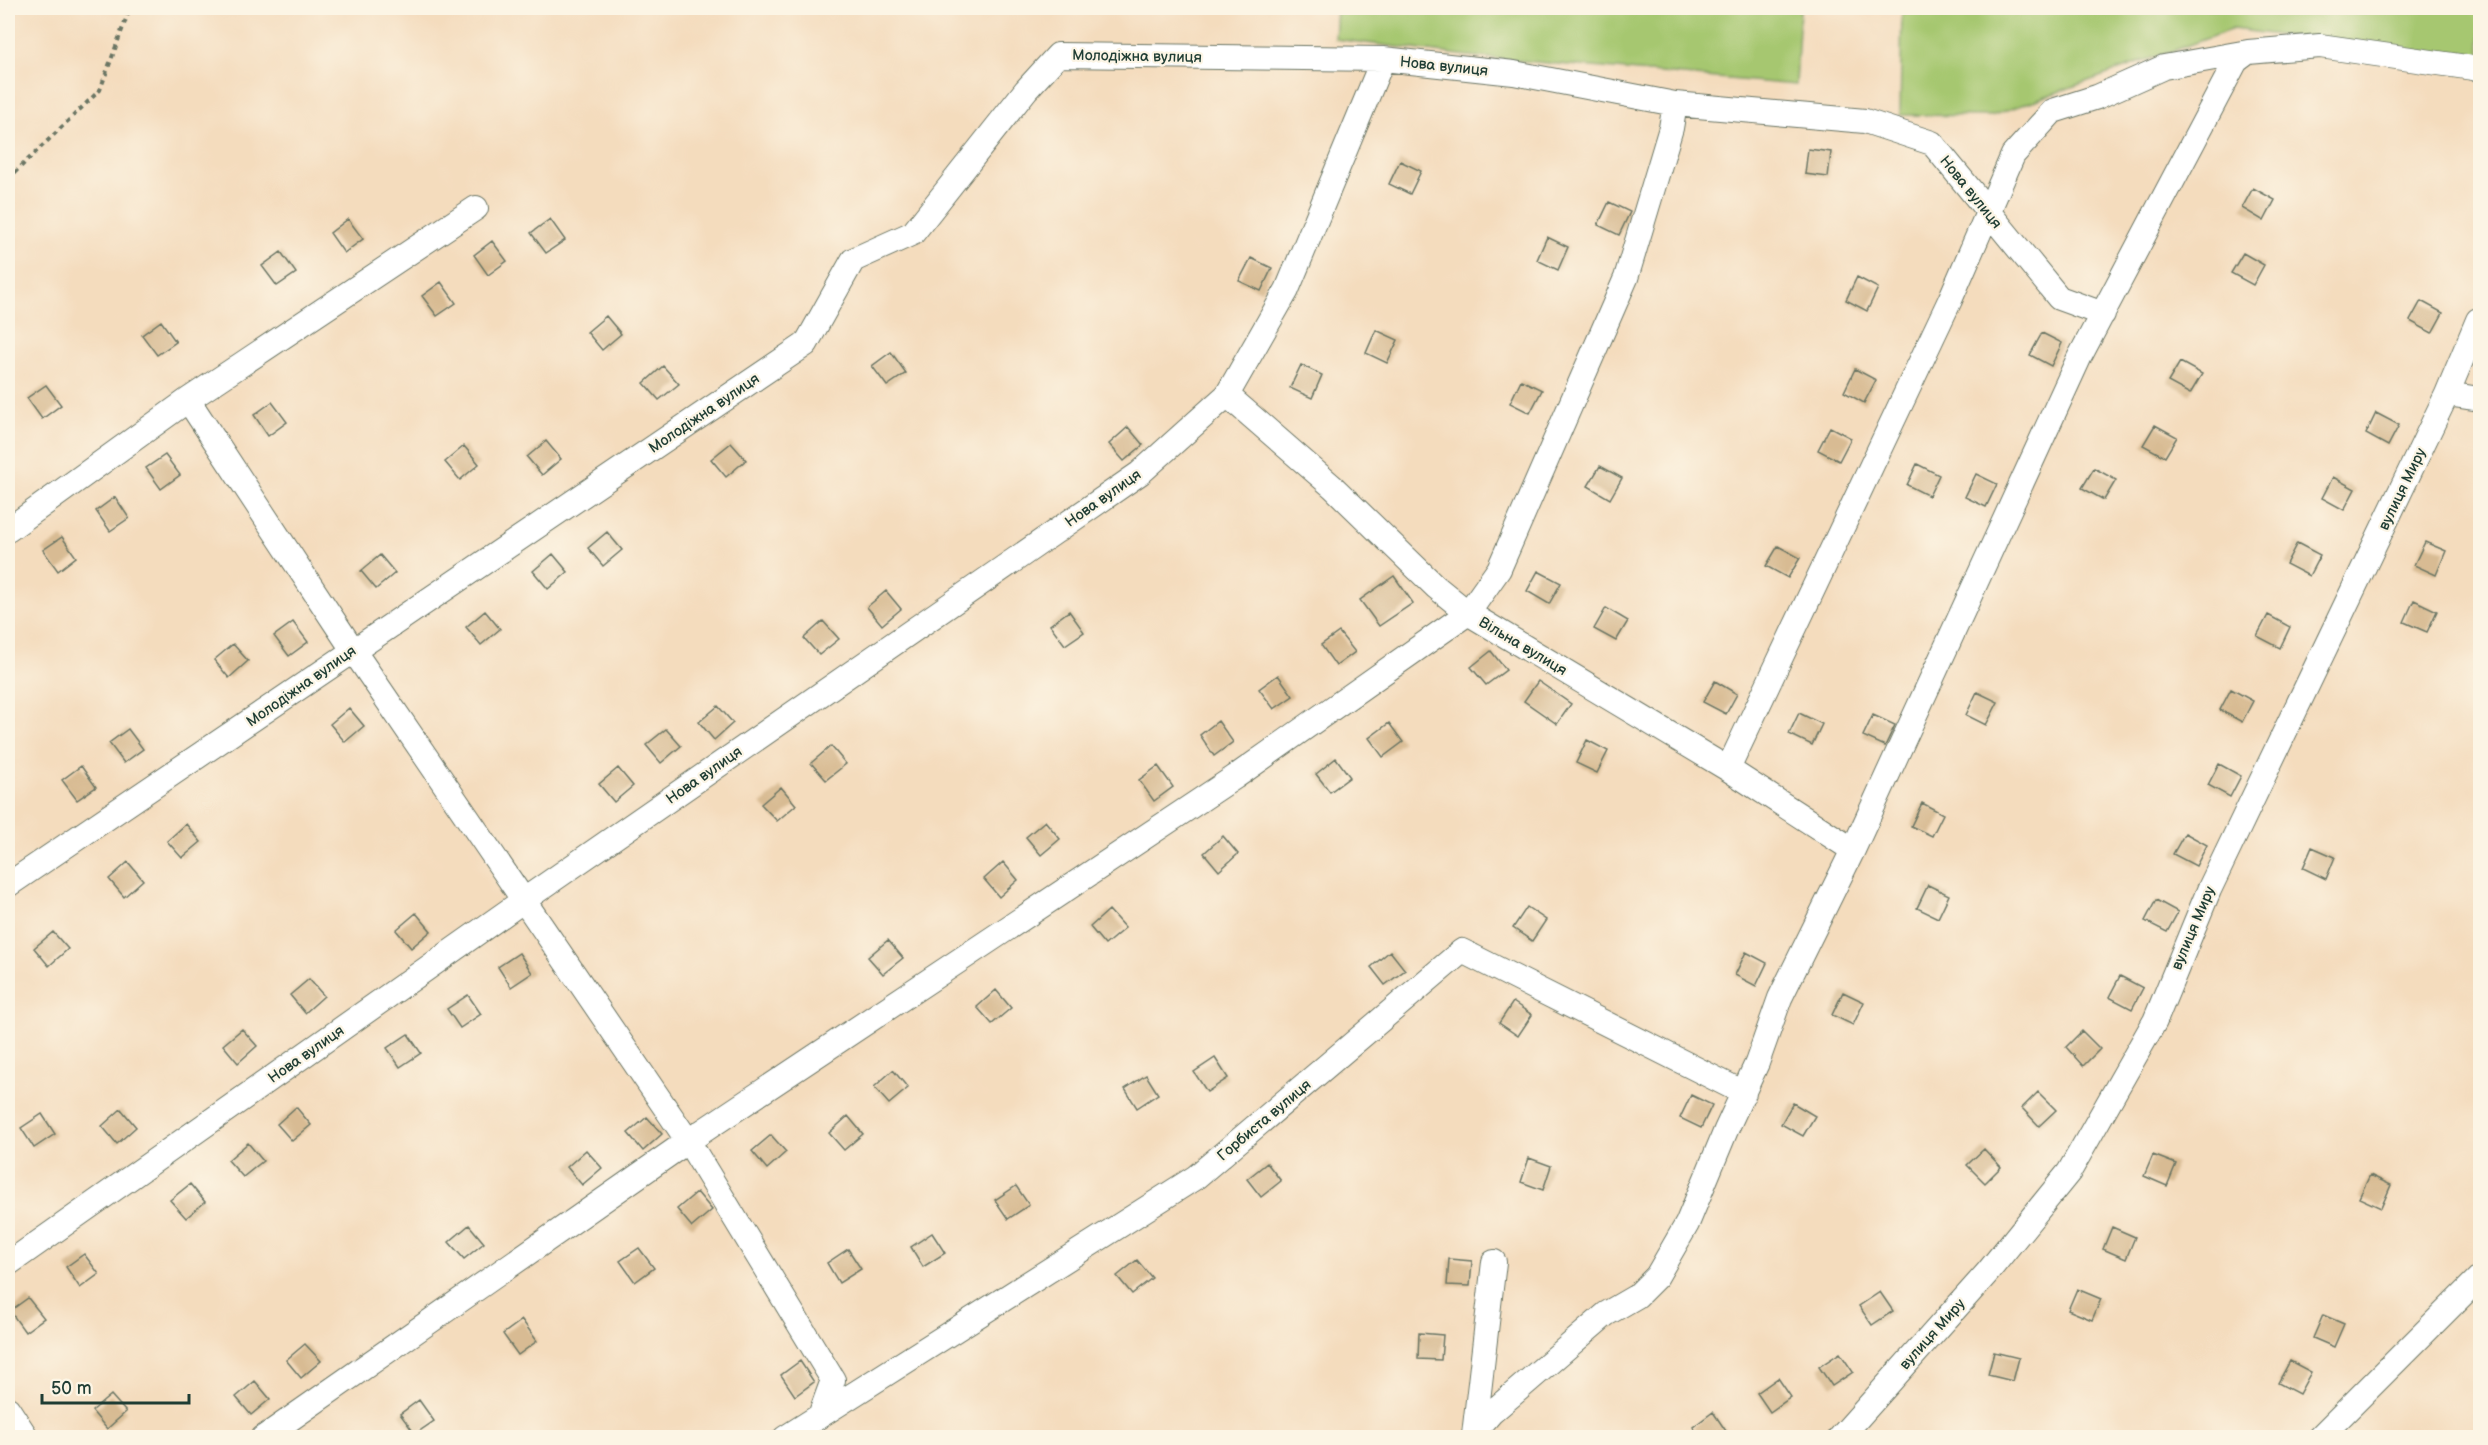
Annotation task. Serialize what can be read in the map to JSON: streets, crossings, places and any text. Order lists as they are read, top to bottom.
{
  "streets": {
    "street": [
      "Молодіжна вулиця",
      "Нова вулиця",
      "вулиця Миру",
      "Вільна вулиця",
      "Горбиста вулиця"
    ]
  },
  "crossings": [
    ["Молодіжна вулиця", "Нова вулиця"],
    ["Нова вулиця", "Вільна вулиця"]
  ],
  "scale_bar": "50 m"
}
